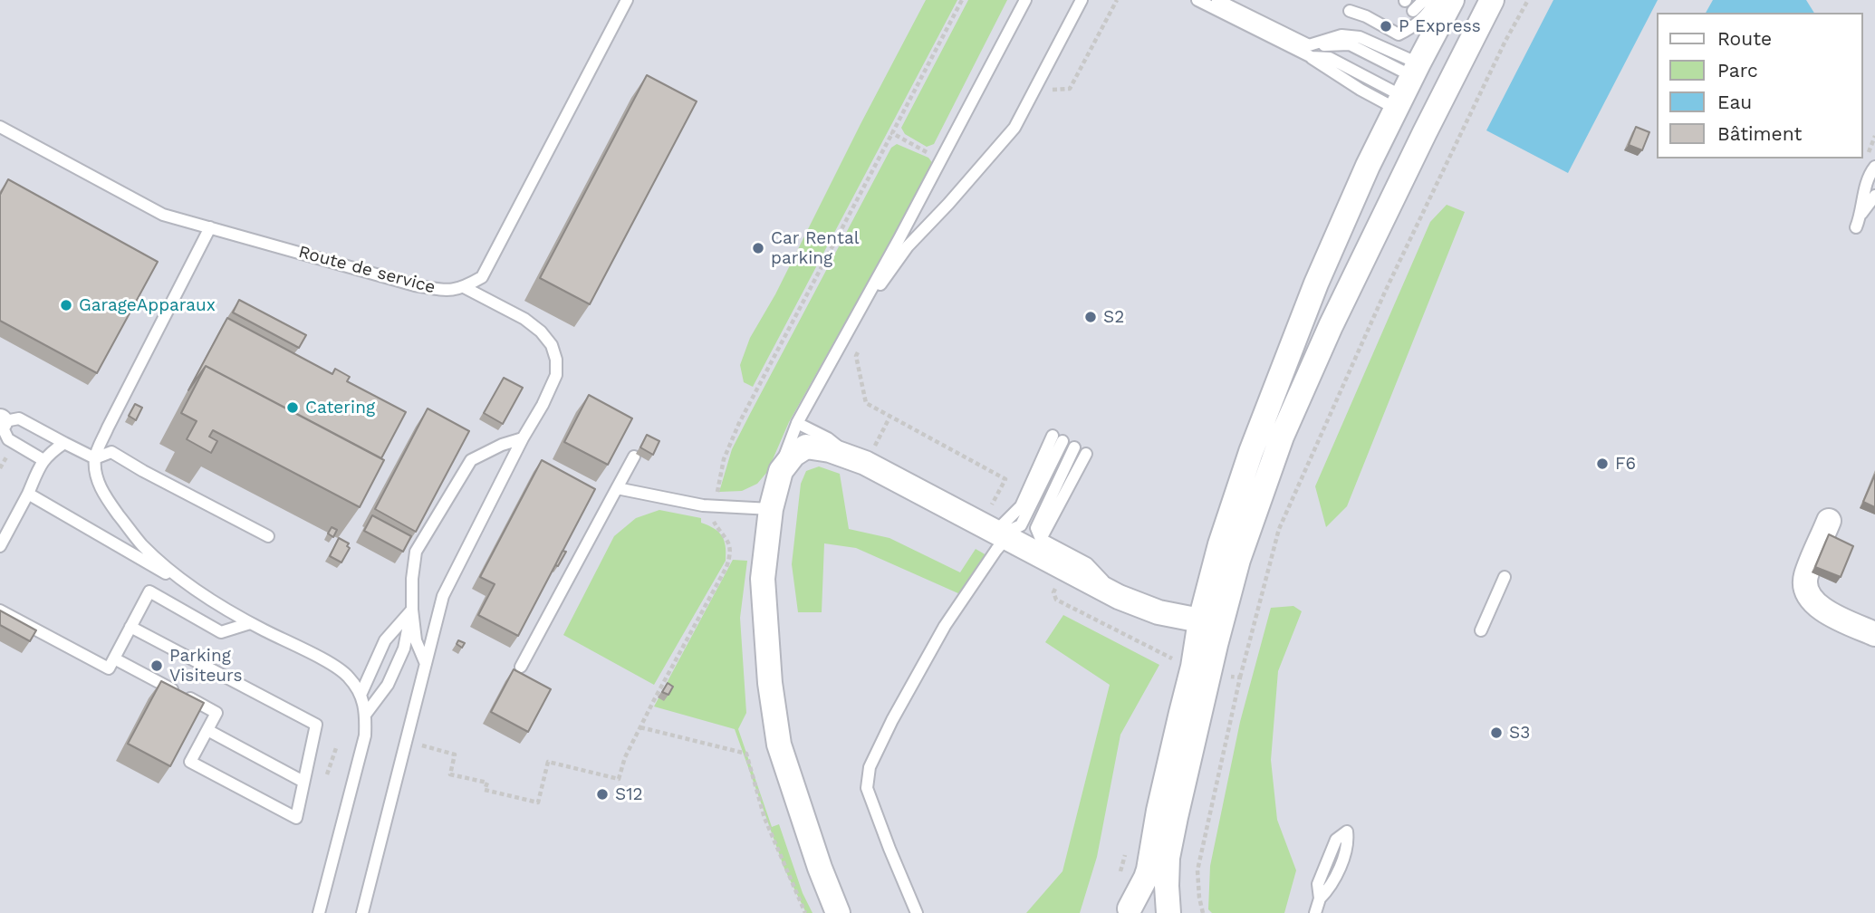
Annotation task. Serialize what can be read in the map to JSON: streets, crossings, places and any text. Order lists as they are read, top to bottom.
{
  "streets": {
    "lane": ["Route de service"]
  },
  "places": [
    "P Express",
    "Car Rental parking",
    "GarageApparaux",
    "S2",
    "Catering",
    "F6",
    "Parking Visiteurs",
    "S3",
    "S12"
  ],
  "legend": [
    "Route",
    "Parc",
    "Eau",
    "Bâtiment"
  ]
}
